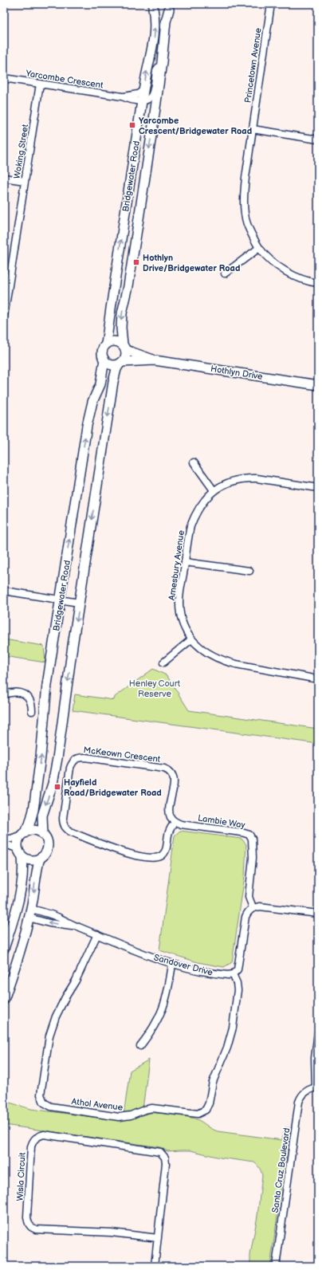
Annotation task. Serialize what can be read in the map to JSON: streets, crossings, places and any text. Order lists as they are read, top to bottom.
{
  "streets": {
    "street": [
      "Princetown Avenue",
      "Yarcombe Crescent",
      "Woking Street",
      "Bridgewater Road",
      "Hothlyn Drive",
      "Amesbury Avenue",
      "McKeown Crescent",
      "Lambie Way",
      "Sandover Drive",
      "Athol Avenue",
      "Santa Cruz Boulevard",
      "Wisla Circuit"
    ]
  },
  "crossings": [
    ["Yarcombe Crescent", "Woking Street"],
    ["Yarcombe Crescent", "Bridgewater Road"],
    ["Bridgewater Road", "Hothlyn Drive"],
    ["McKeown Crescent", "Lambie Way"],
    ["Sandover Drive", "Athol Avenue"]
  ],
  "parks": ["Henley Court Reserve"],
  "places": {
    "transit": ["Yarcombe Crescent/Bridgewater Road", "Hothlyn Drive/Bridgewater Road", "Hayfield Road/Bridgewater Road"]
  }
}
